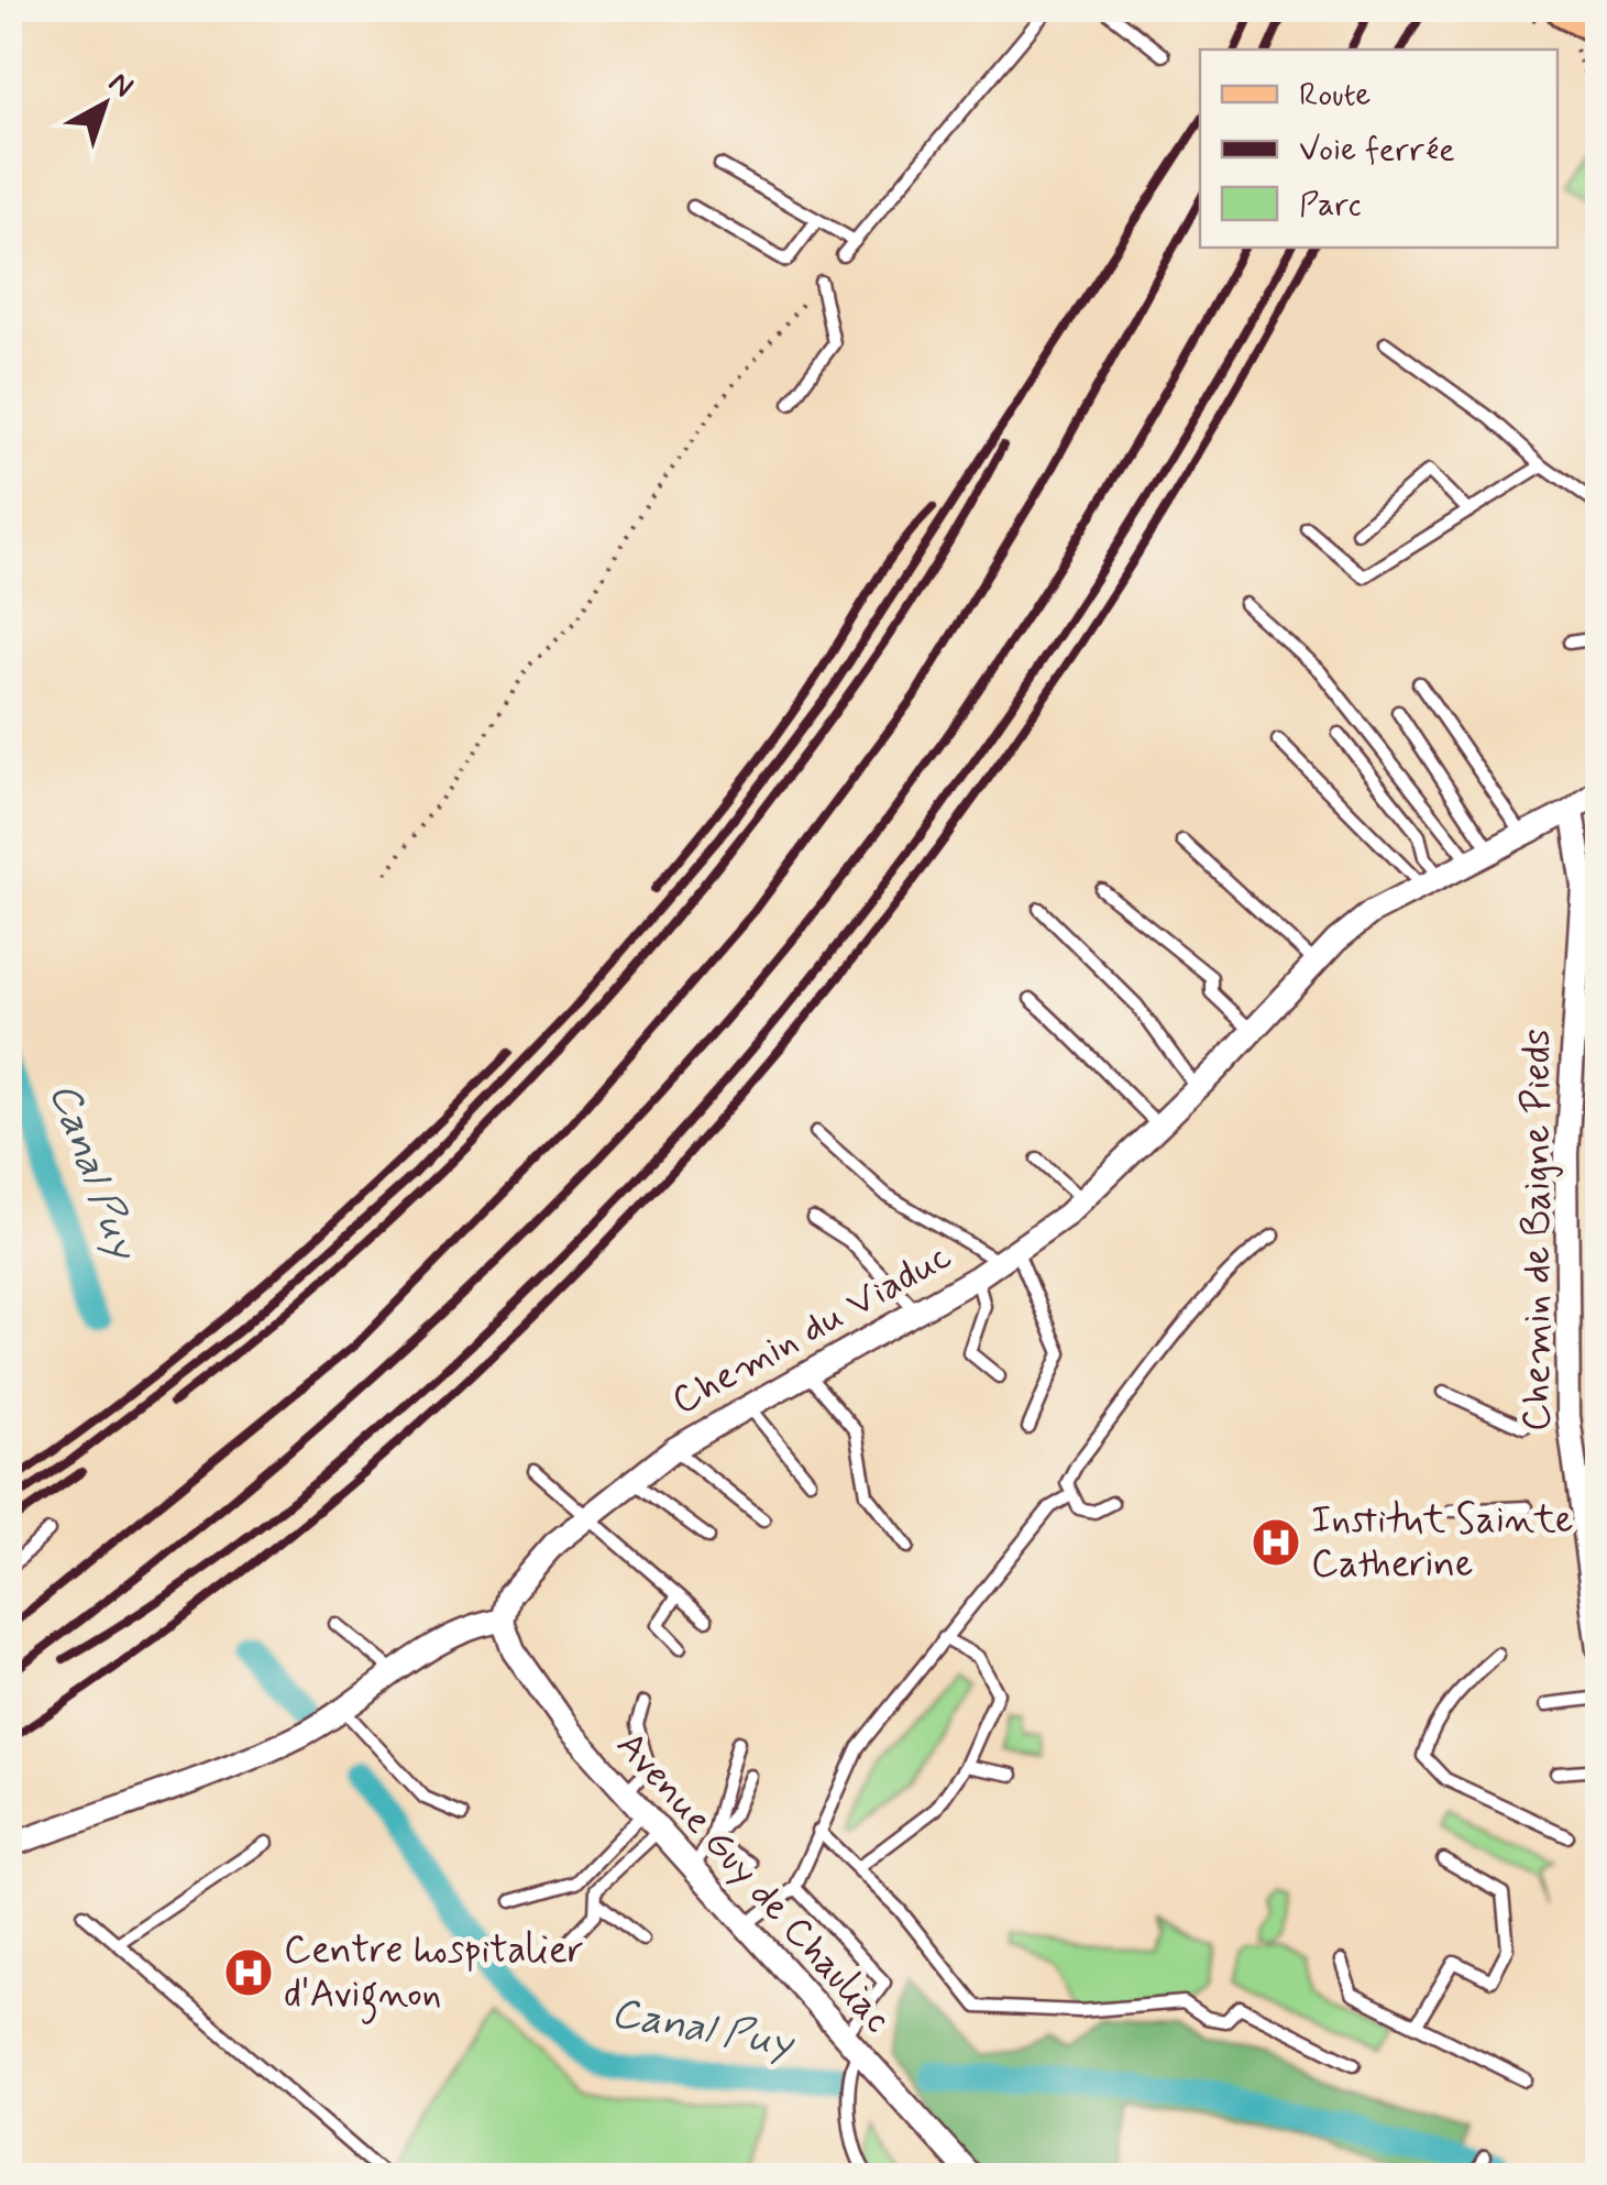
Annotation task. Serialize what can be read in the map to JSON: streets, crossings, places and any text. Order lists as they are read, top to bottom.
{
  "streets": {
    "street": ["Chemin de Baigne Pieds", "Chemin du Viaduc", "Avenue Guy de Chauliac"]
  },
  "crossings": [
    ["Chemin de Baigne Pieds", "Chemin du Viaduc"],
    ["Chemin du Viaduc", "Avenue Guy de Chauliac"]
  ],
  "water": ["Canal Puy"],
  "places": {
    "hospital": ["Institut Sainte Catherine", "Centre hospitalier d'Avignon"]
  },
  "legend": ["Route", "Voie ferrée", "Parc"],
  "north": "top right"
}
